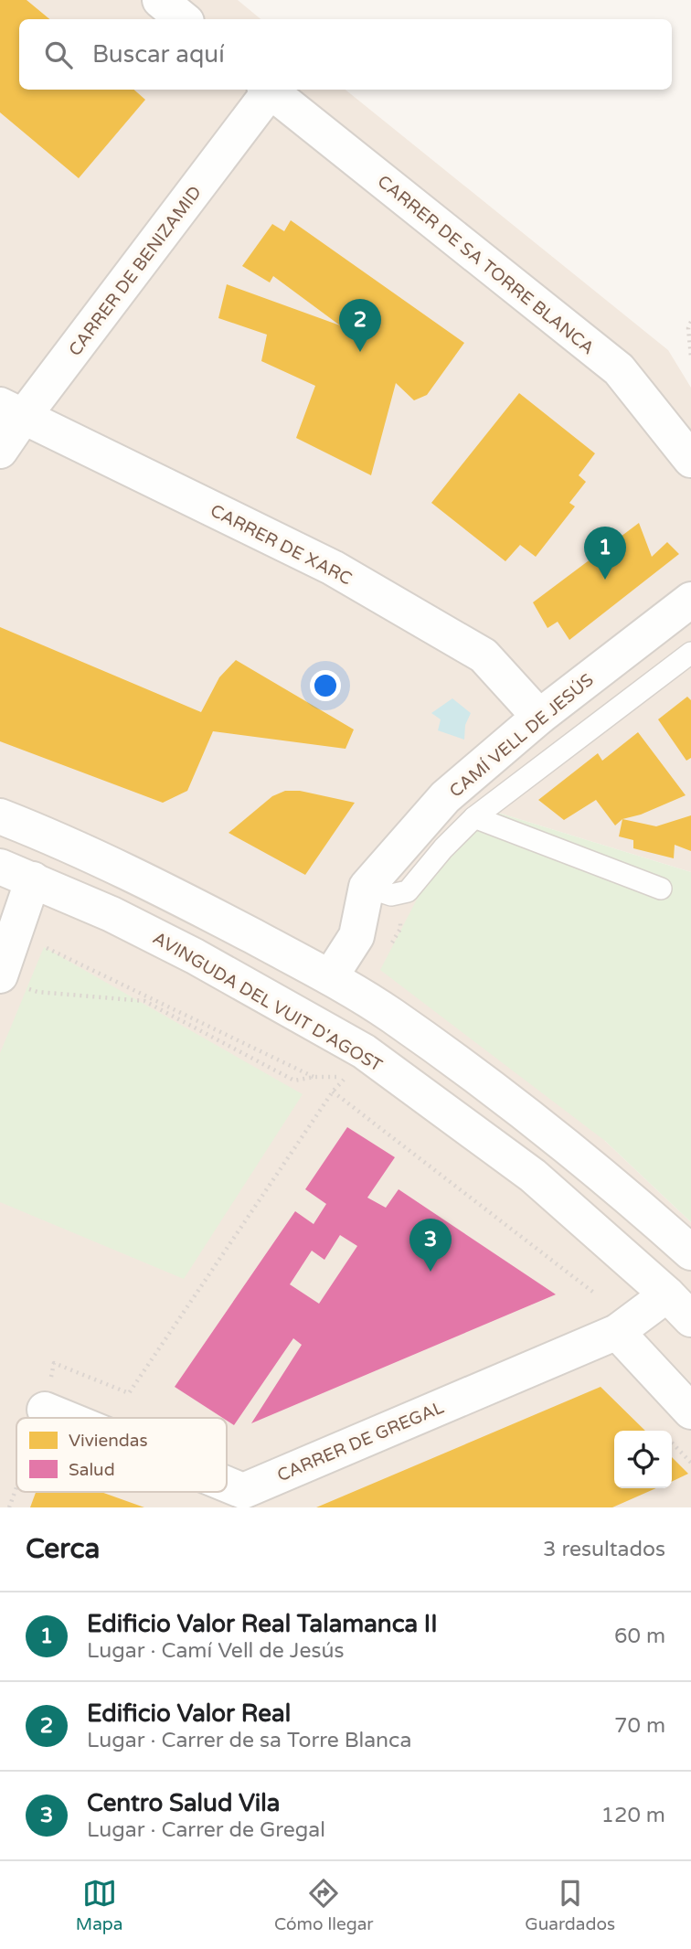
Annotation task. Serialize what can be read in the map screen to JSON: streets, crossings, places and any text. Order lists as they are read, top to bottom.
{
  "streets": {
    "street": [
      "CARRER DE SA TORRE BLANCA",
      "CARRER DE BENIZAMID",
      "CARRER DE XARC",
      "CAMÍ VELL DE JESÚS",
      "AVINGUDA DEL VUIT D'AGOST",
      "CARRER DE GREGAL"
    ]
  },
  "crossings": [
    ["CARRER DE BENIZAMID", "CARRER DE XARC"],
    ["CARRER DE XARC", "CAMÍ VELL DE JESÚS"],
    ["AVINGUDA DEL VUIT D'AGOST", "CARRER DE GREGAL"]
  ],
  "legend": ["Viviendas", "Salud"],
  "page": {
    "search": "Buscar aquí",
    "pins": ["2", "1", "3"],
    "heading": ["Cerca", "3 resultados"],
    "list": [
      {
        "mark": "1",
        "name": "Edificio Valor Real Talamanca II",
        "note": "Lugar · Camí Vell de Jesús",
        "value": "60 m"
      },
      {
        "mark": "2",
        "name": "Edificio Valor Real",
        "note": "Lugar · Carrer de sa Torre Blanca",
        "value": "70 m"
      },
      {
        "mark": "3",
        "name": "Centro Salud Vila",
        "note": "Lugar · Carrer de Gregal",
        "value": "120 m"
      }
    ],
    "nav": ["Mapa", "Cómo llegar", "Guardados"]
  }
}
